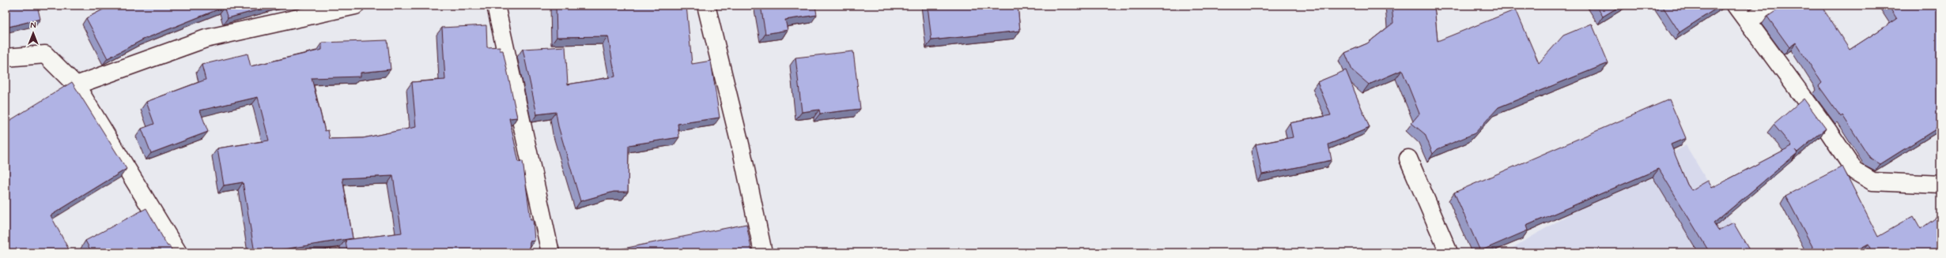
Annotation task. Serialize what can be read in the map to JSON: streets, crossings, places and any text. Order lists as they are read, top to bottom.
{
  "north": "top"
}
